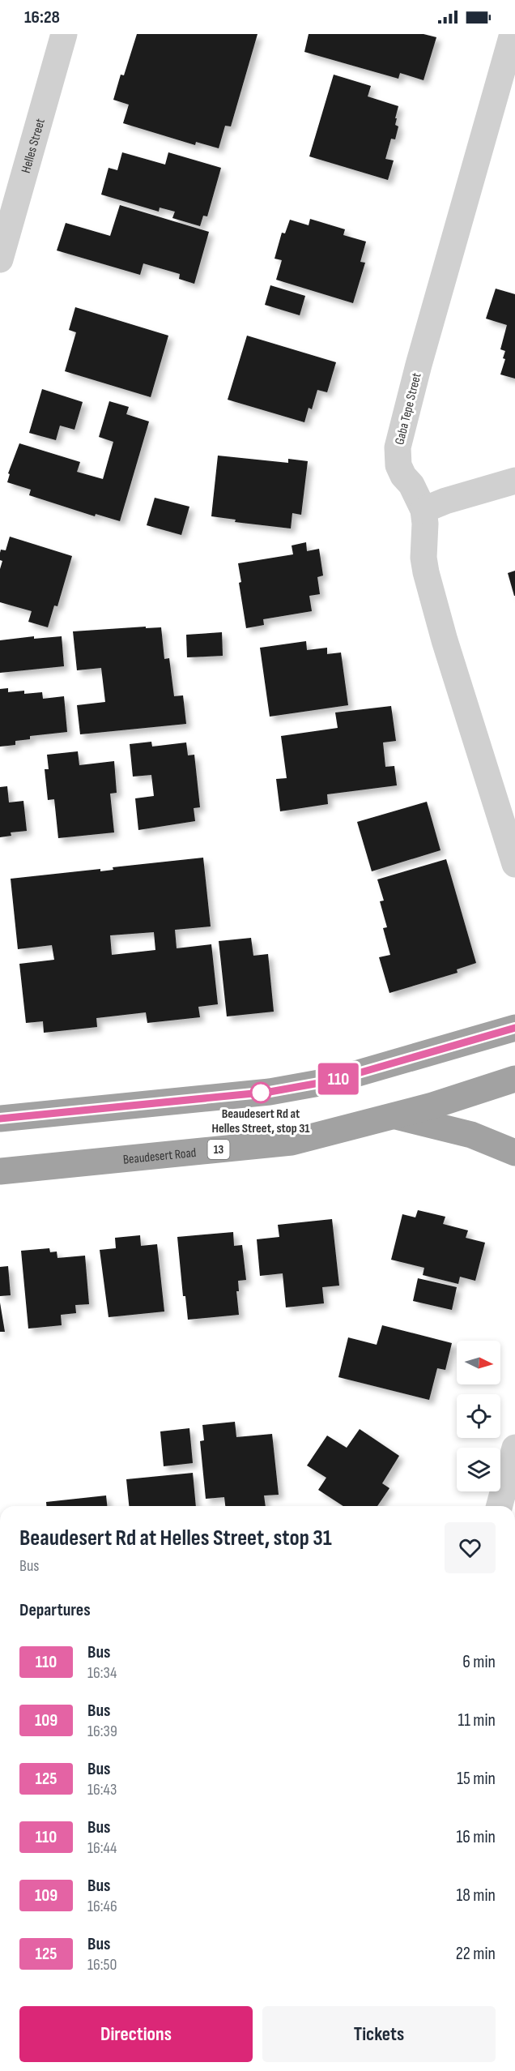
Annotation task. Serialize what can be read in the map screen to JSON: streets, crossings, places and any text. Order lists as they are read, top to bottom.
{
  "streets": {
    "highway": ["13", "Beaudesert Road"],
    "street": ["Helles Street", "Gaba Tepe Street"]
  },
  "places": ["Beaudesert Rd at Helles Street, stop 31"],
  "lines": ["bus line 110"],
  "north": "right",
  "page": {
    "status": "16:28",
    "on_map": "110",
    "heading": [
      ["Beaudesert Rd at Helles Street, stop 31", "Bus"],
      "Departures"
    ],
    "list": [
      {
        "mark": "110",
        "name": "Bus",
        "note": "16:34",
        "value": "6 min"
      },
      {
        "mark": "109",
        "name": "Bus",
        "note": "16:39",
        "value": "11 min"
      },
      {
        "mark": "125",
        "name": "Bus",
        "note": "16:43",
        "value": "15 min"
      },
      {
        "mark": "110",
        "name": "Bus",
        "note": "16:44",
        "value": "16 min"
      },
      {
        "mark": "109",
        "name": "Bus",
        "note": "16:46",
        "value": "18 min"
      },
      {
        "mark": "125",
        "name": "Bus",
        "note": "16:50",
        "value": "22 min"
      }
    ],
    "buttons": ["Directions", "Tickets"]
  }
}
